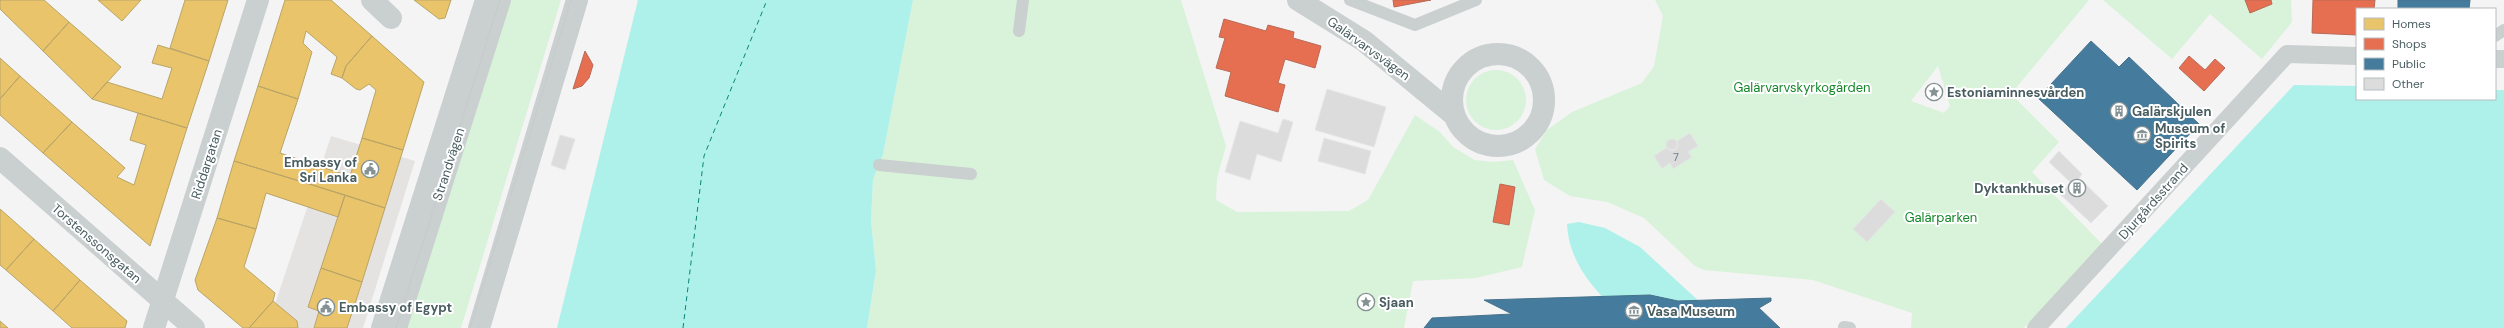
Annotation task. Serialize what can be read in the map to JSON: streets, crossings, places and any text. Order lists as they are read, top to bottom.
{
  "streets": {
    "street": [
      "Galärvarvsvägen",
      "Riddargatan",
      "Strandvägen",
      "Djurgårdsstrand",
      "Torstenssonsgatan"
    ]
  },
  "crossings": [
    ["Riddargatan", "Torstenssonsgatan"]
  ],
  "parks": ["Galärvarvskyrkogården", "Galärparken"],
  "places": {
    "place": ["Estoniaminnesvården", "Sjaan"],
    "building": ["Galärskjulen", "Dyktankhuset"],
    "museum": ["Museum of Spirits", "Vasa Museum"],
    "public building": ["Embassy of Sri Lanka", "Embassy of Egypt"]
  },
  "house_numbers": ["7"],
  "legend": [
    "Homes",
    "Shops",
    "Public",
    "Other"
  ]
}
